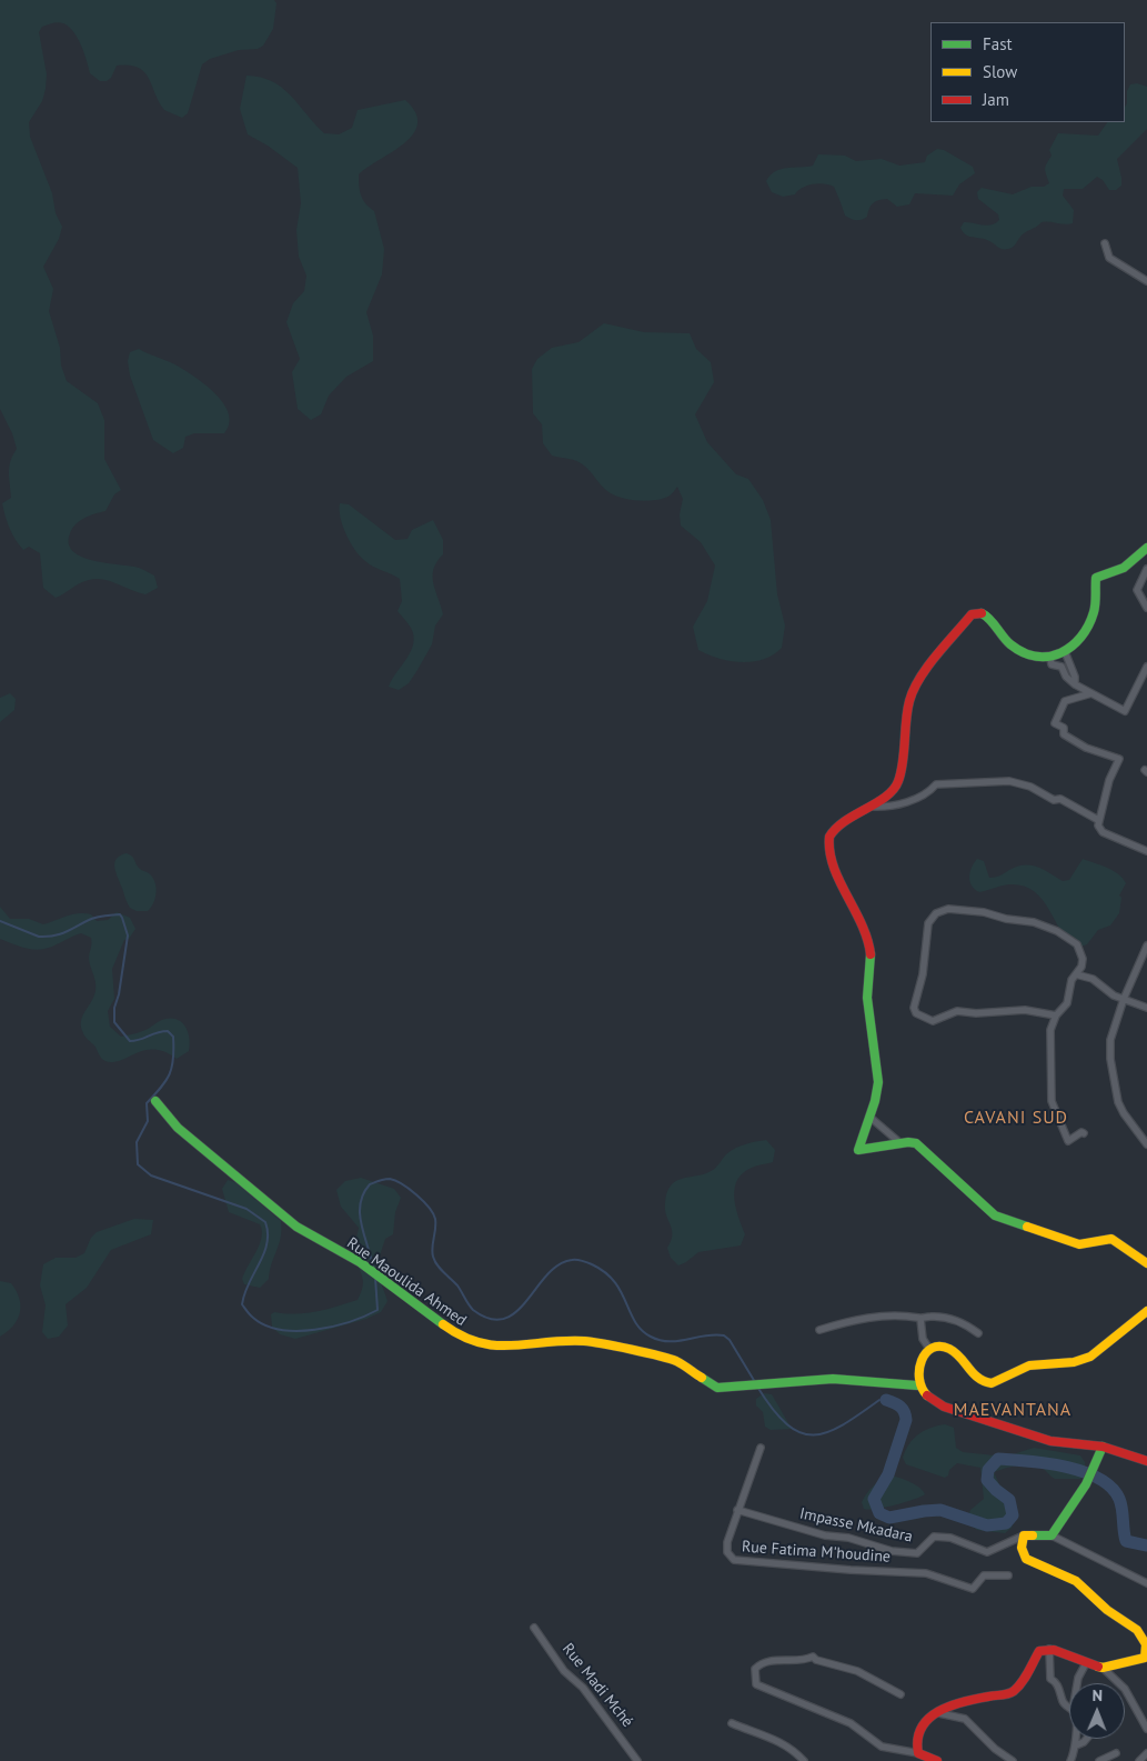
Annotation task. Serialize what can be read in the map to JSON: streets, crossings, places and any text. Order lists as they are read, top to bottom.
{
  "streets": {
    "street": [
      "Rue Maoulida Ahmed",
      "Impasse Mkadara",
      "Rue Fatima M'houdine",
      "Rue Madi Mché"
    ]
  },
  "crossings": [
    ["Impasse Mkadara", "Rue Fatima M'houdine"]
  ],
  "districts": ["CAVANI SUD", "MAEVANTANA"],
  "legend": ["Fast", "Slow", "Jam"],
  "north": "top"
}
